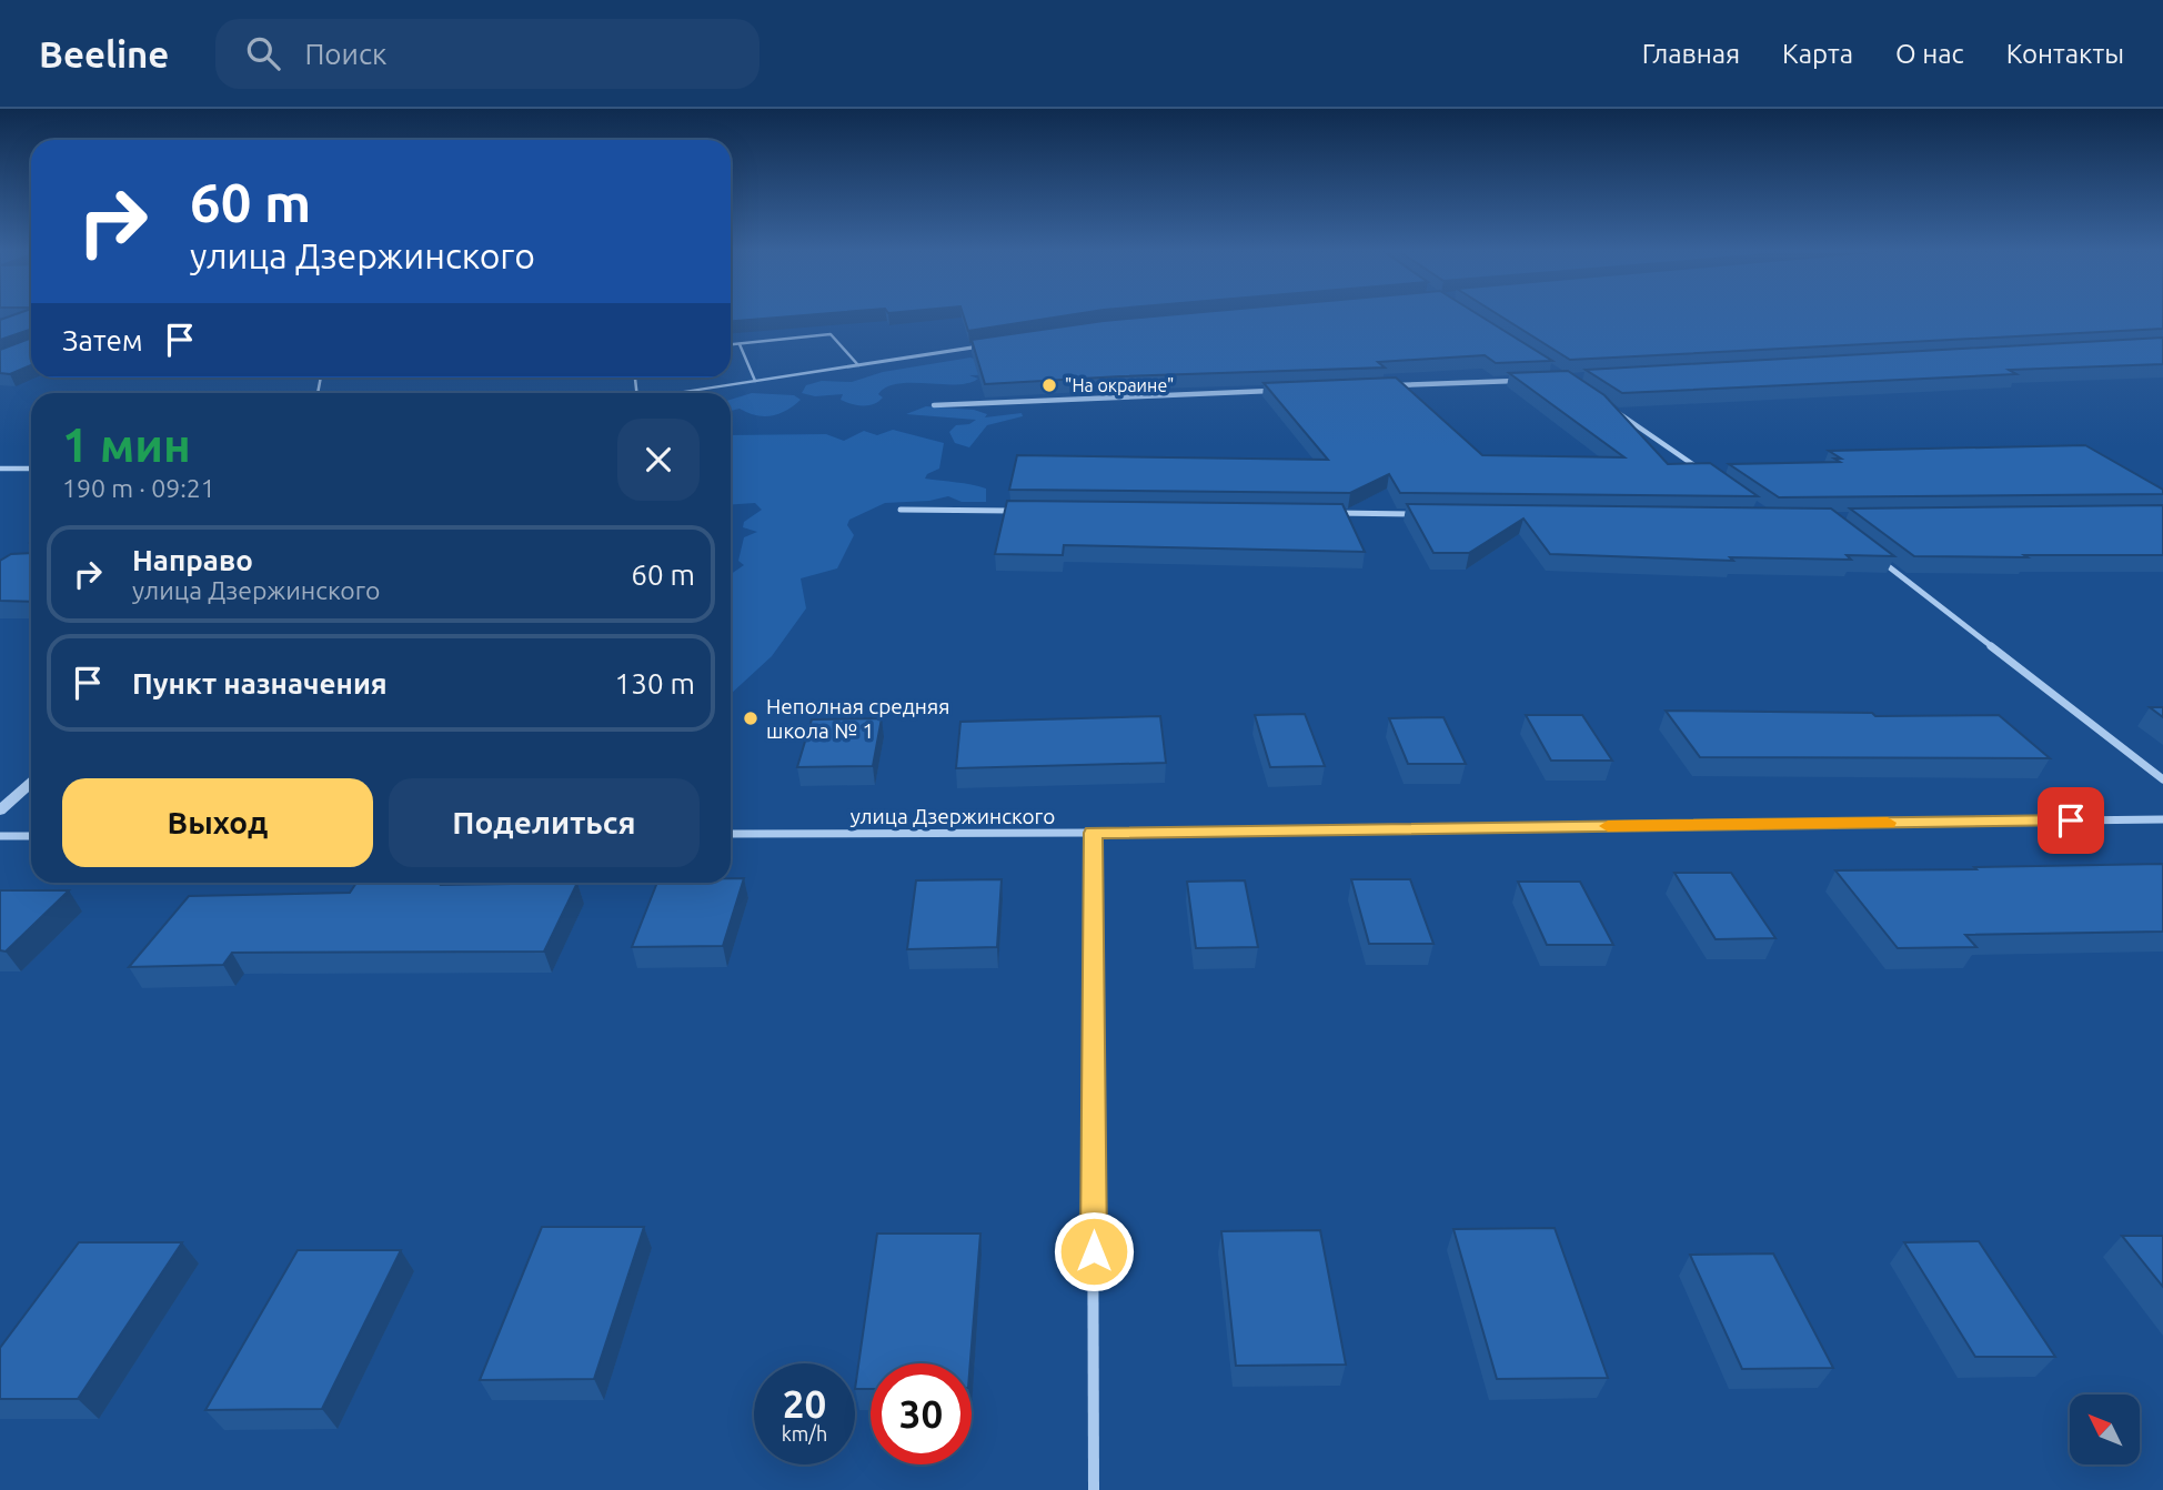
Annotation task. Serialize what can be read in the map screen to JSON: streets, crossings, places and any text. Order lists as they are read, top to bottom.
{
  "streets": {
    "street": ["улица Дзержинского"]
  },
  "places": ["\"На окраине\"", "Неполная средняя школа № 1"],
  "north": "top left",
  "page": {
    "header": "Beeline",
    "search": "Поиск",
    "nav": [
      "Главная",
      "Карта",
      "О нас",
      "Контакты"
    ],
    "turn": ["60 m", "улица Дзержинского"],
    "then": "Затем",
    "heading": ["1 мин", "190 m · 09:21"],
    "list": [
      {
        "name": "Направо",
        "note": "улица Дзержинского",
        "value": "60 m"
      },
      {
        "name": "Пункт назначения",
        "value": "130 m"
      }
    ],
    "buttons": ["Выход", "Поделиться"],
    "speed": "20 km/h",
    "limit": "30"
  }
}
